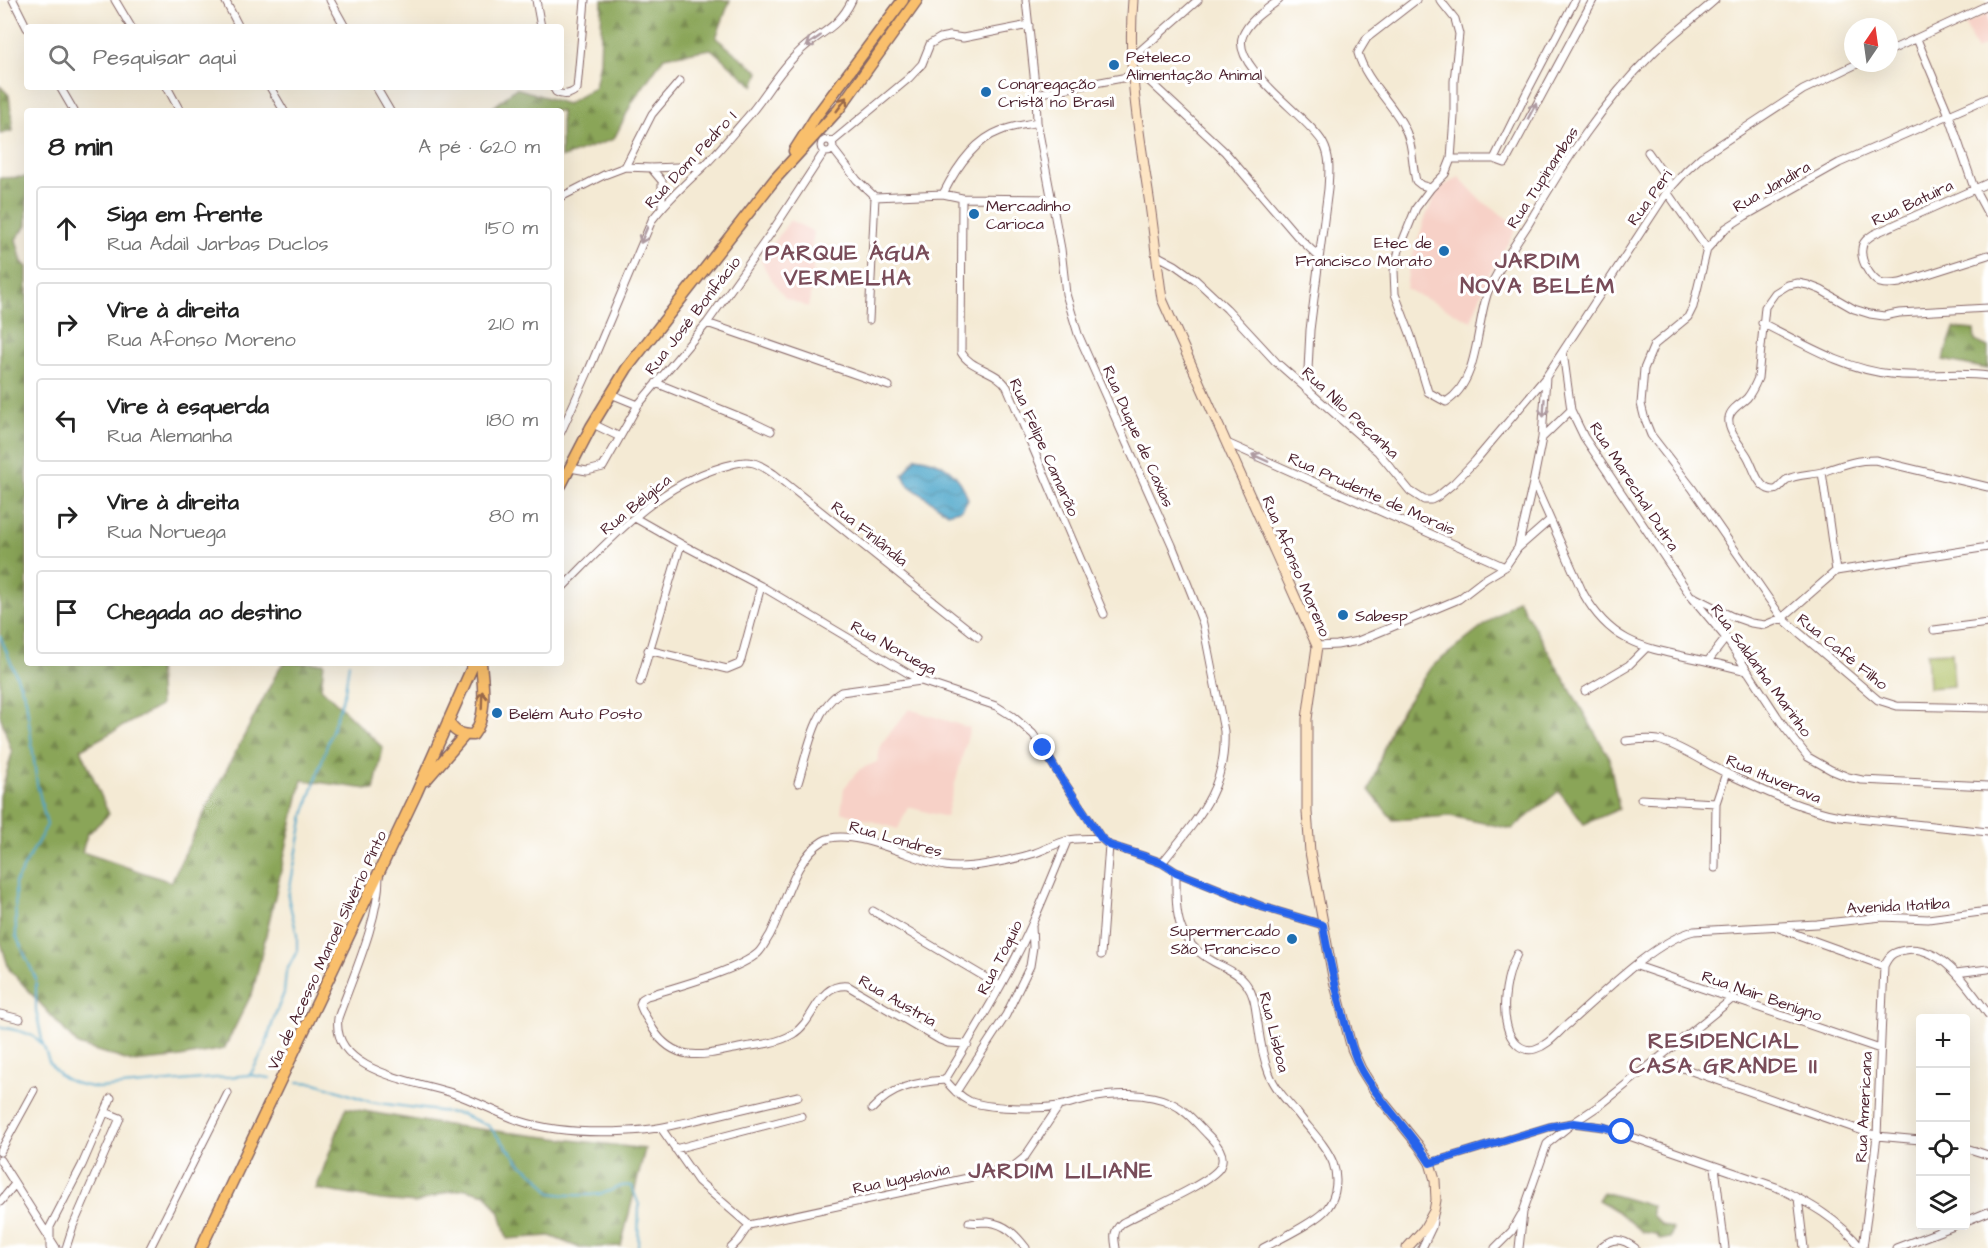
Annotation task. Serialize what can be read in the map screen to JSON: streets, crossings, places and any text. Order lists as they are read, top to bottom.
{
  "streets": {
    "main road": ["Rua Afonso Moreno", "Via de Acesso Manoel Silvério Pinto"],
    "street": [
      "Rua Dom Pedro I",
      "Rua Tupinambas",
      "Rua Jandira",
      "Rua Peri",
      "Rua Batuira",
      "Rua José Bonifácio",
      "Rua Nilo Peçanha",
      "Rua Duque de Caxias",
      "Rua Felipe Camarão",
      "Rua Marechal Dutra",
      "Rua Prudente de Morais",
      "Rua Bélgica",
      "Rua Finlândia",
      "Rua Noruega",
      "Rua Café Filho",
      "Rua Saldanha Marinho",
      "Rua Ituverava",
      "Rua Londres",
      "Avenida Itatiba",
      "Rua Tóquio",
      "Rua Nair Benigno",
      "Rua Austria",
      "Rua Lisboa",
      "Rua Americana",
      "Rua Iuguslavia"
    ]
  },
  "crossings": [
    ["Rua Jandira", "Rua Café Filho"],
    ["Rua Peri", "Rua Nilo Peçanha"],
    ["Rua Peri", "Rua Marechal Dutra"],
    ["Rua Nilo Peçanha", "Rua Marechal Dutra"],
    ["Rua Nilo Peçanha", "Rua Afonso Moreno"],
    ["Rua Marechal Dutra", "Rua Café Filho"],
    ["Rua Marechal Dutra", "Rua Saldanha Marinho"],
    ["Rua Prudente de Morais", "Rua Afonso Moreno"],
    ["Rua Bélgica", "Rua Finlândia"],
    ["Rua Bélgica", "Rua Noruega"],
    ["Rua Noruega", "Rua Londres"],
    ["Rua Café Filho", "Rua Saldanha Marinho"],
    ["Rua Londres", "Rua Tóquio"],
    ["Rua Londres", "Rua Austria"],
    ["Avenida Itatiba", "Rua Nair Benigno"],
    ["Rua Tóquio", "Rua Austria"],
    ["Rua Nair Benigno", "Rua Americana"]
  ],
  "one_way": ["Rua Dom Pedro I", "Rua Prudente de Morais"],
  "districts": [
    "PARQUE ÁGUA VERMELHA",
    "JARDIM NOVA BELÉM",
    "RESIDENCIAL CASA GRANDE II",
    "JARDIM LILIANE"
  ],
  "places": [
    "Peteleco Alimentação Animal",
    "Congregação Cristã no Brasil",
    "Mercadinho Carioca",
    "Etec de Francisco Morato",
    "Sabesp",
    "Belém Auto Posto",
    "Supermercado São Francisco"
  ],
  "north": "top",
  "page": {
    "search": "Pesquisar aqui",
    "heading": ["8 min", "A pé · 620 m"],
    "list": [
      ["Siga em frente", "Rua Adail Jarbas Duclos", "150 m"],
      ["Vire à direita", "Rua Afonso Moreno", "210 m"],
      ["Vire à esquerda", "Rua Alemanha", "180 m"],
      ["Vire à direita", "Rua Noruega", "80 m"],
      "Chegada ao destino"
    ],
    "map_buttons": ["+", "−"]
  }
}
